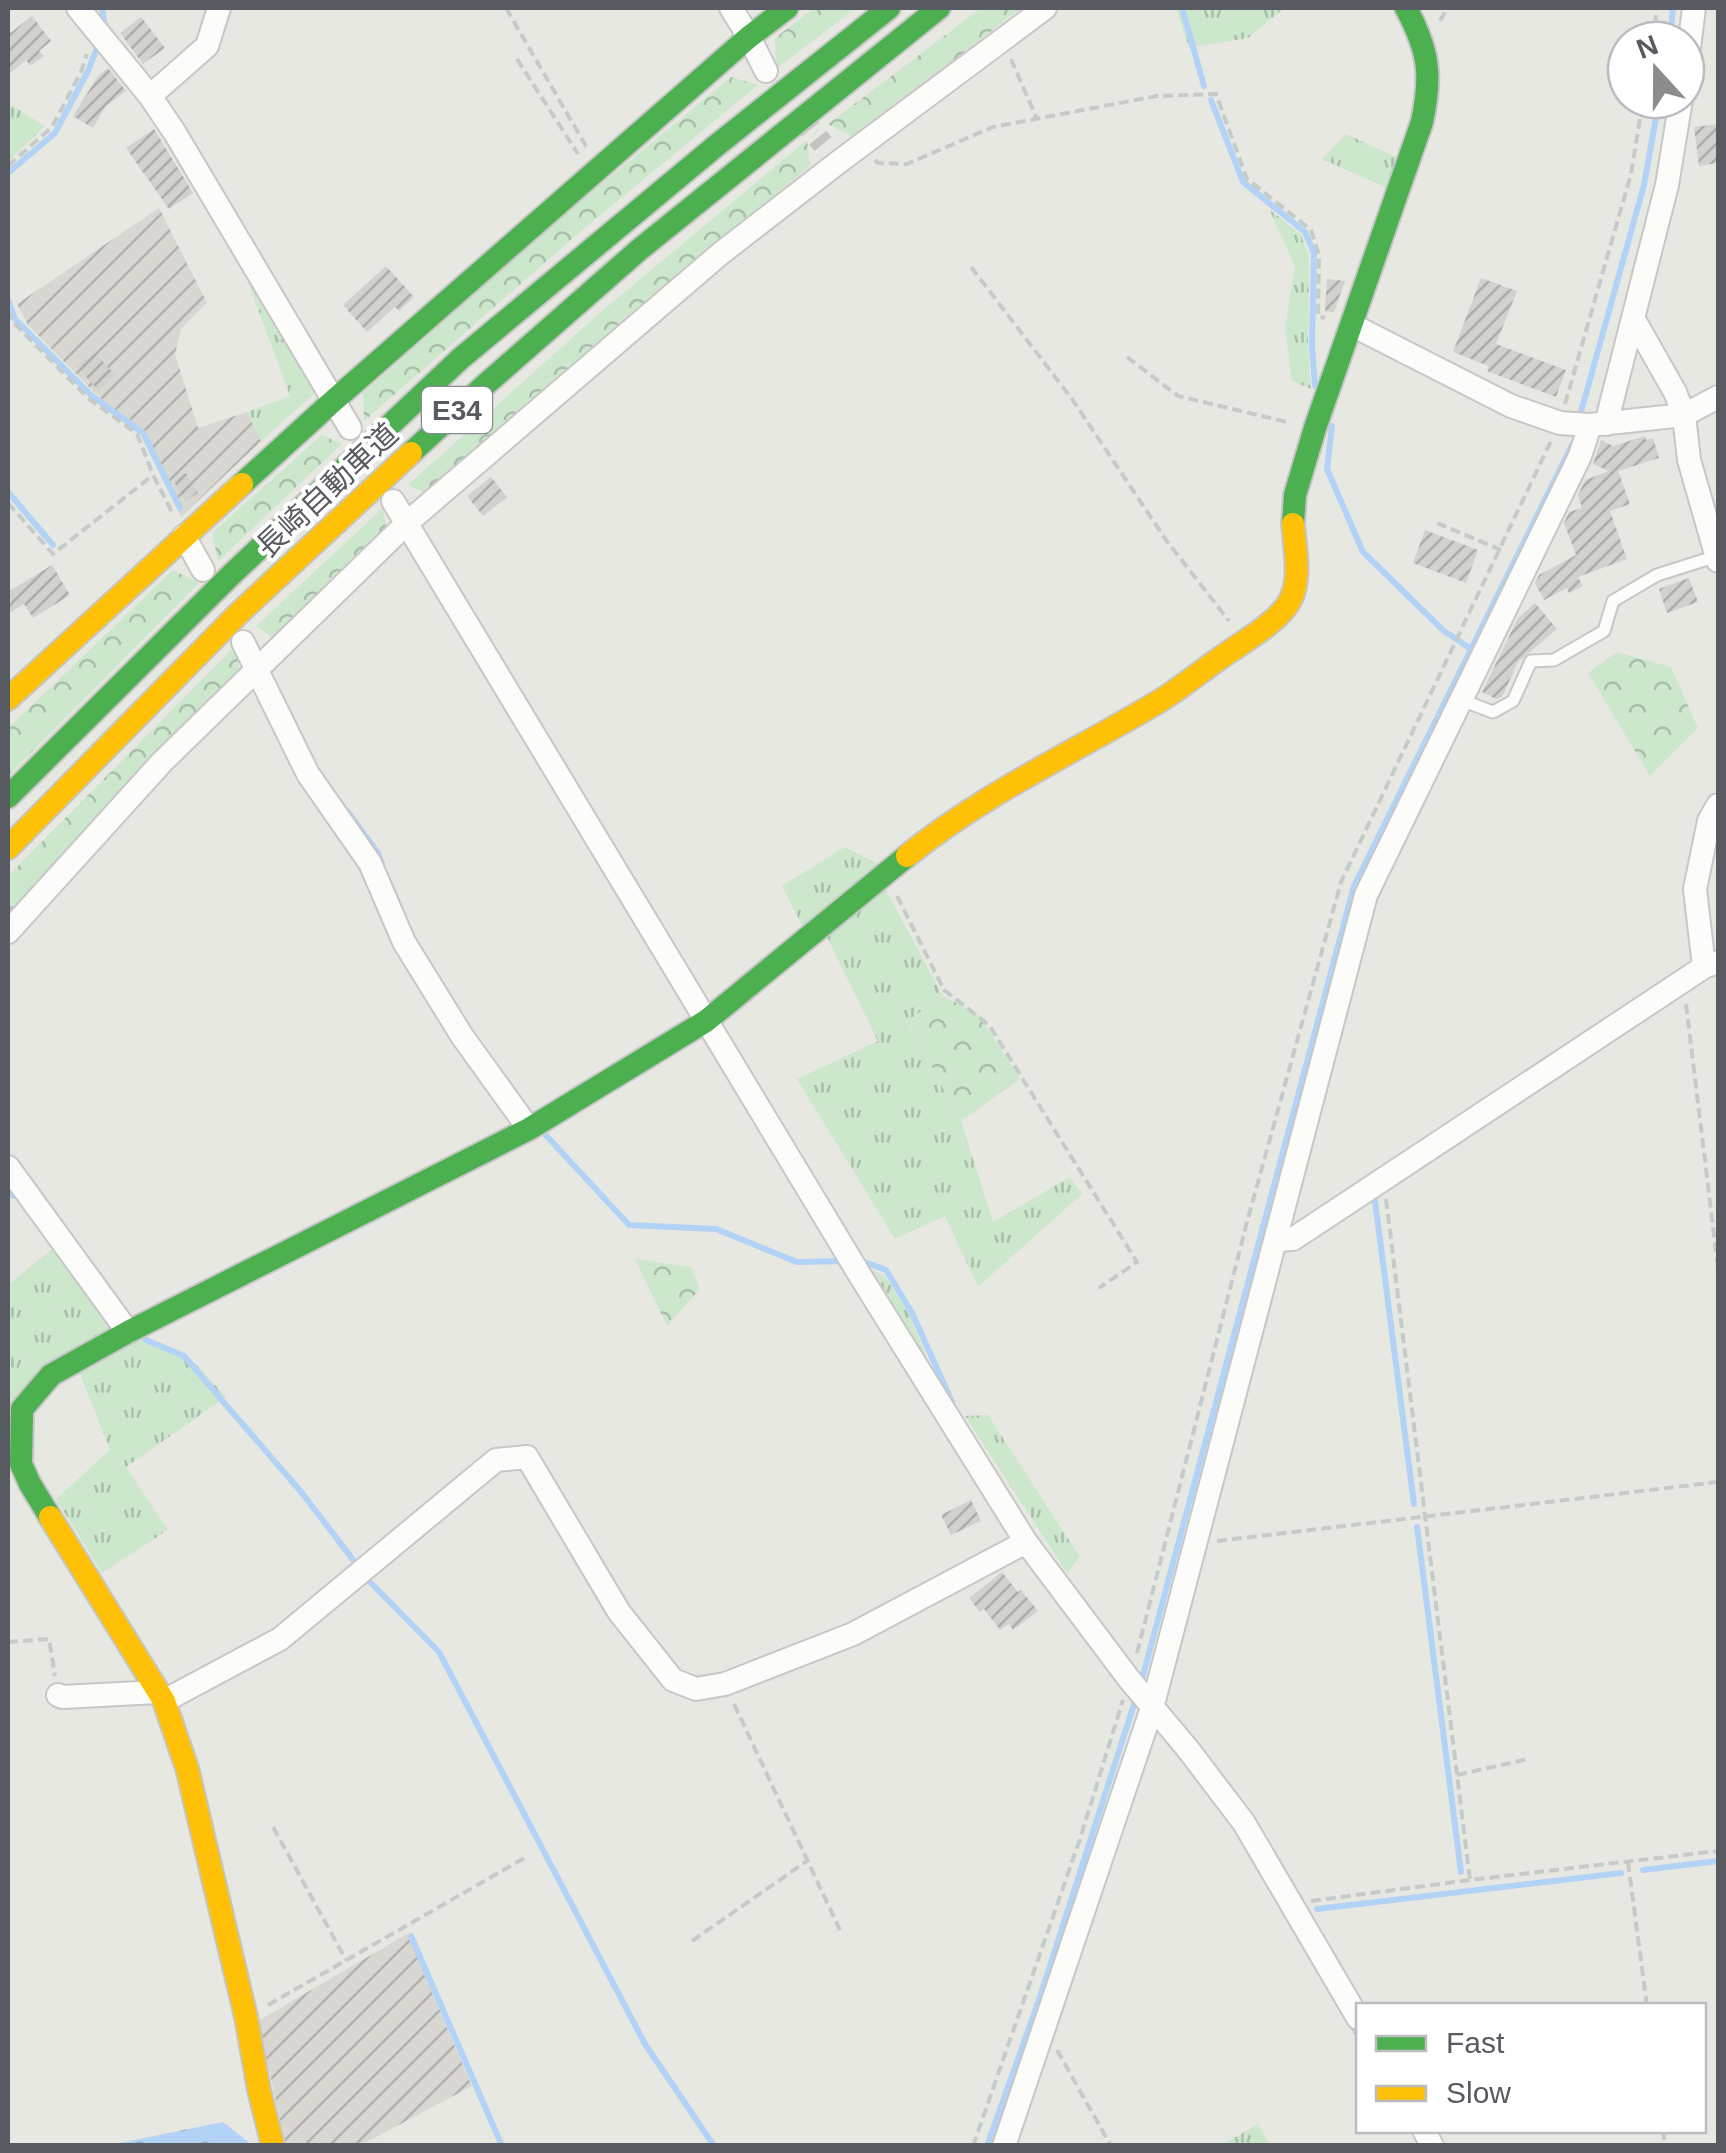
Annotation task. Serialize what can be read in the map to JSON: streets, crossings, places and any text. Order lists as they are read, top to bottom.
{
  "streets": {
    "main road": ["E34", "長崎自動車道"]
  },
  "legend": ["Fast", "Slow"],
  "north": "top"
}
